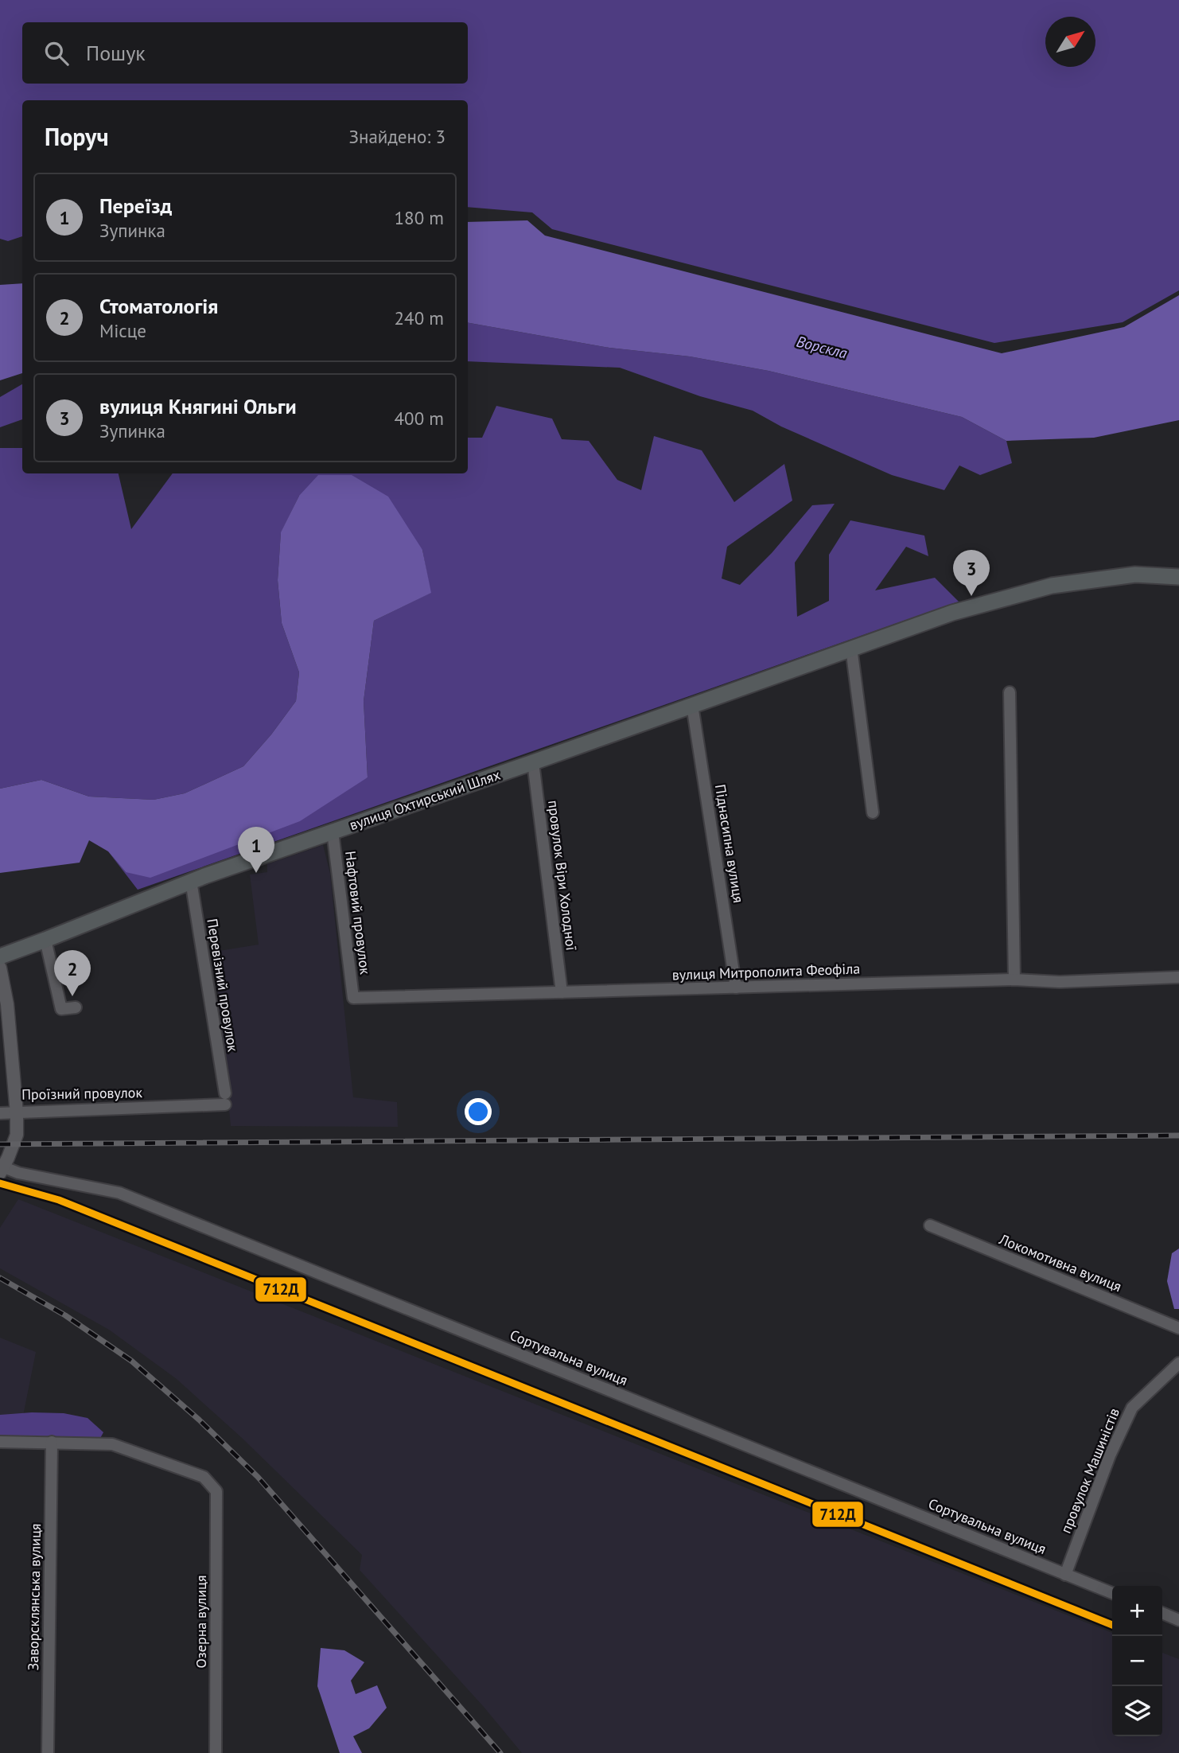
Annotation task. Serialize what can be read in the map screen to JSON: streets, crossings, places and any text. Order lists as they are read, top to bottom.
{
  "streets": {
    "main road": ["вулиця Охтирський Шлях"],
    "street": [
      "Піднасипна вулиця",
      "провулок Віри Холодної",
      "Нафтовий провулок",
      "вулиця Митрополита Феофіла",
      "Перевізний провулок",
      "Проїзний провулок",
      "Локомотивна вулиця",
      "Сортувальна вулиця",
      "провулок Машиністів",
      "Заворсклянська вулиця",
      "Озерна вулиця"
    ]
  },
  "crossings": [
    ["вулиця Охтирський Шлях", "Піднасипна вулиця"],
    ["вулиця Охтирський Шлях", "провулок Віри Холодної"],
    ["вулиця Охтирський Шлях", "Нафтовий провулок"],
    ["вулиця Охтирський Шлях", "Перевізний провулок"],
    ["Піднасипна вулиця", "вулиця Митрополита Феофіла"],
    ["провулок Віри Холодної", "вулиця Митрополита Феофіла"],
    ["Нафтовий провулок", "вулиця Митрополита Феофіла"],
    ["Перевізний провулок", "Проїзний провулок"],
    ["Сортувальна вулиця", "провулок Машиністів"],
    ["Заворсклянська вулиця", "Озерна вулиця"]
  ],
  "water": ["Ворскла"],
  "lines": ["transit line 712Д"],
  "north": "top right",
  "page": {
    "search": "Пошук",
    "heading": ["Поруч", "Знайдено: 3"],
    "list": [
      {
        "mark": "1",
        "name": "Переїзд",
        "note": "Зупинка",
        "value": "180 m"
      },
      {
        "mark": "2",
        "name": "Стоматологія",
        "note": "Місце",
        "value": "240 m"
      },
      {
        "mark": "3",
        "name": "вулиця Княгині Ольги",
        "note": "Зупинка",
        "value": "400 m"
      }
    ],
    "pins": ["3", "1", "2"],
    "map_buttons": ["+", "−"]
  }
}
